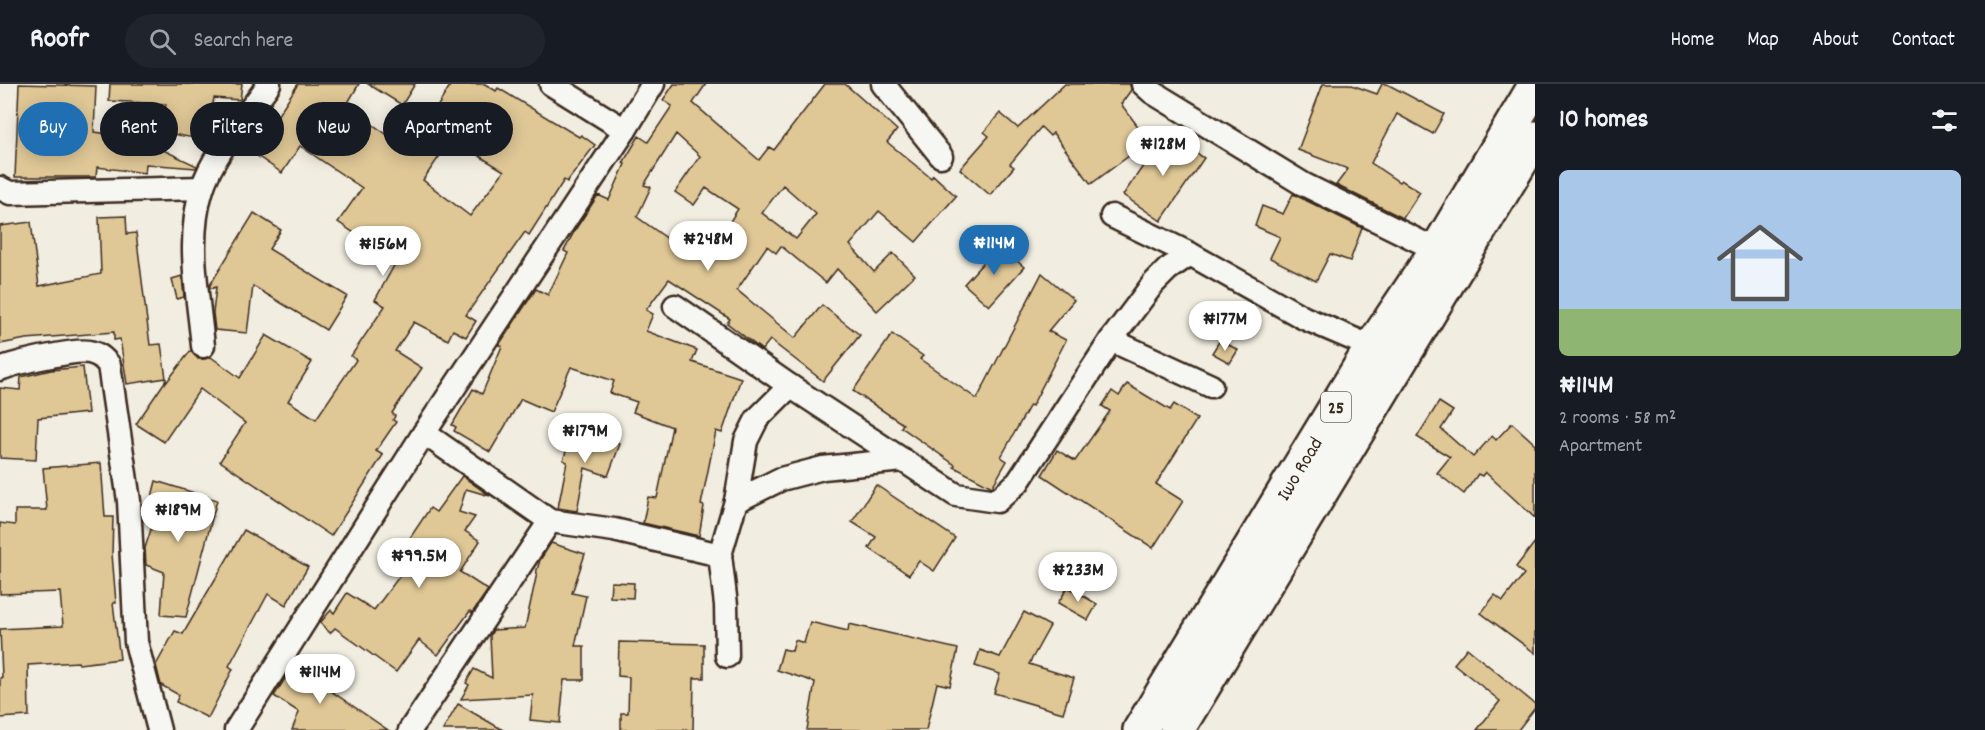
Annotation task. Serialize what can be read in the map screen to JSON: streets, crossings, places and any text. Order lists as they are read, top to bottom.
{
  "streets": {
    "main road": ["25", "Iwo Road"]
  },
  "page": {
    "header": "Roofr",
    "search": "Search here",
    "nav": [
      "Home",
      "Map",
      "About",
      "Contact"
    ],
    "heading": "10 homes",
    "chip": [
      "Buy",
      "Rent",
      "Filters",
      "New",
      "Apartment"
    ],
    "price": [
      "₦128M",
      "₦248M",
      "₦114M",
      "₦156M",
      "₦177M",
      "₦179M",
      "₦189M",
      "₦99.5M",
      "₦233M",
      "₦114M"
    ],
    "list": [
      {
        "name": "₦114M",
        "note": "2 rooms · 58 m² · Apartment"
      }
    ]
  }
}
